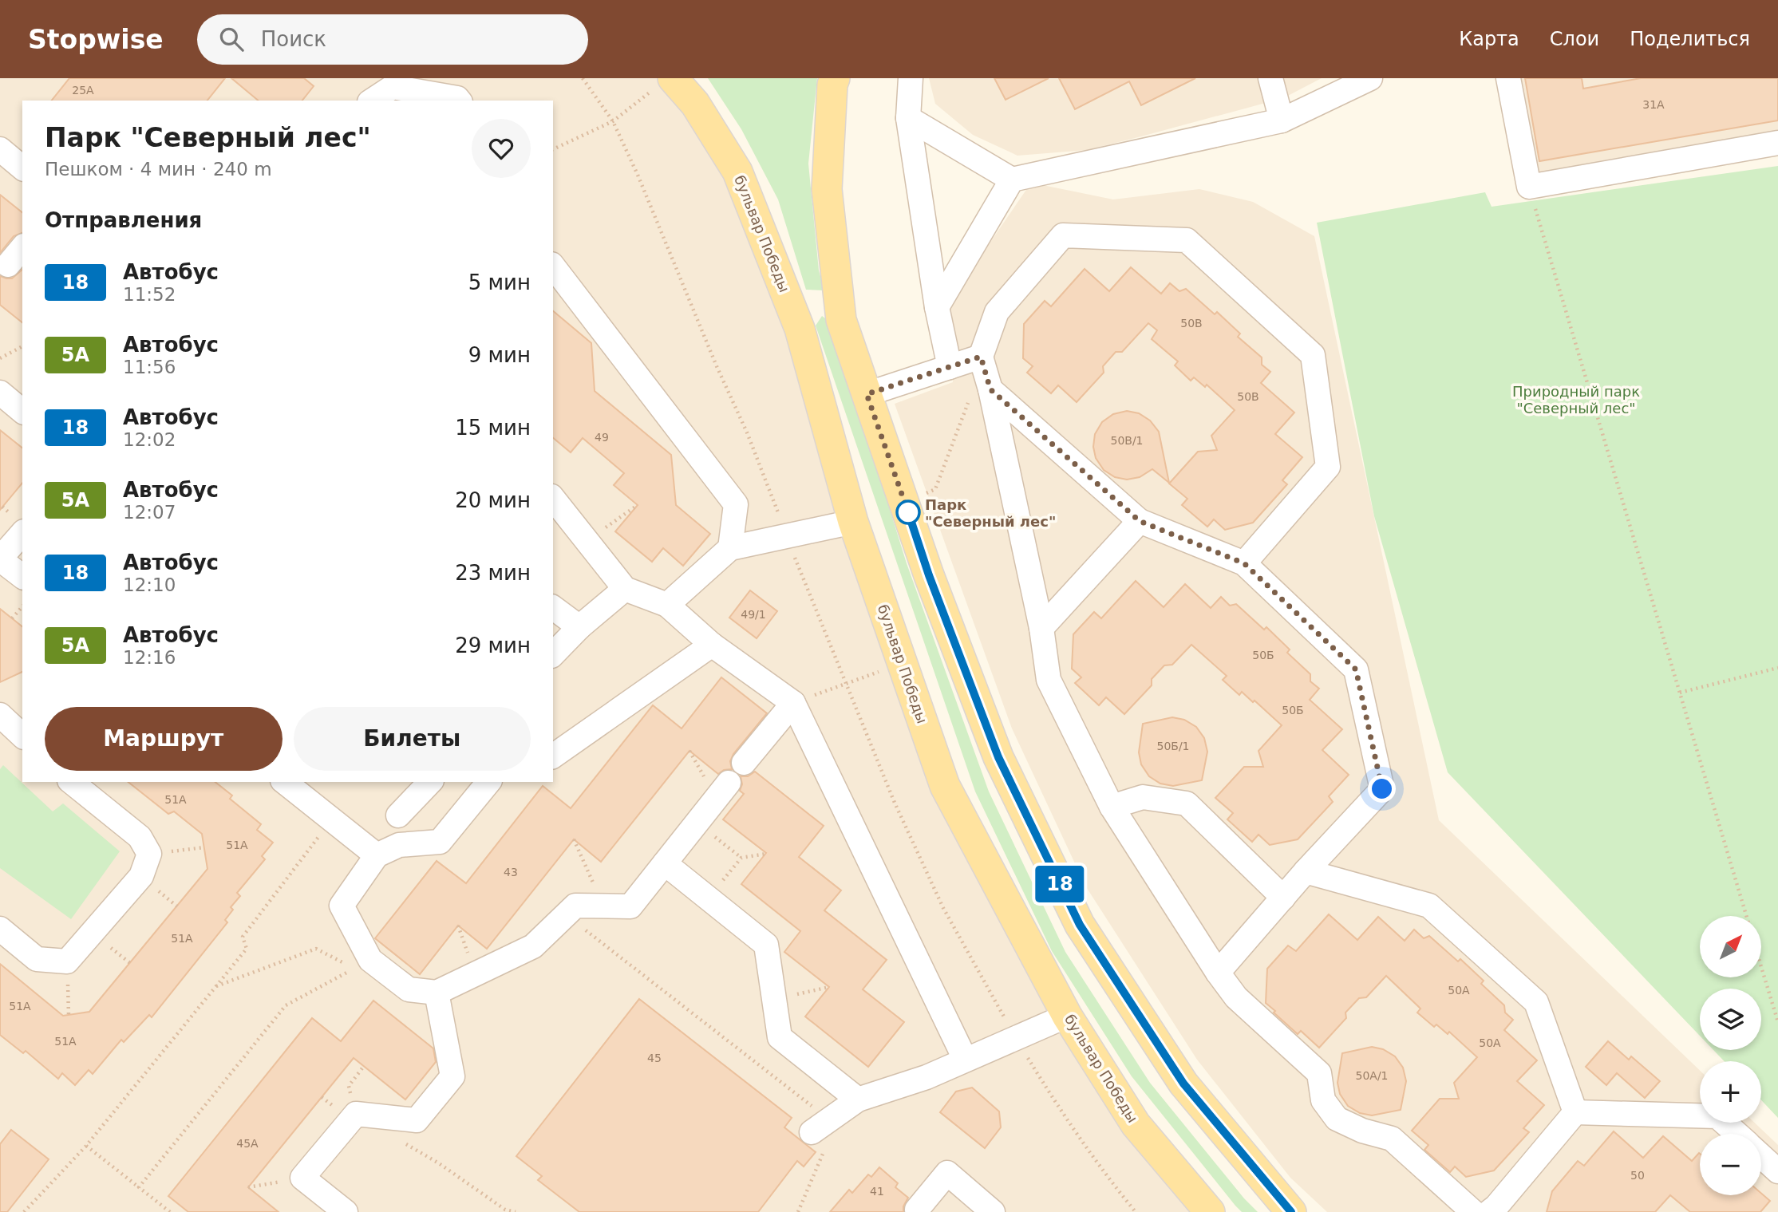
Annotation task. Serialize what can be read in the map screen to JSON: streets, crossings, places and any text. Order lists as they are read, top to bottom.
{
  "streets": {
    "main road": ["бульвар Победы"]
  },
  "parks": ["Природный парк \"Северный лес\""],
  "places": ["Парк \"Северный лес\""],
  "lines": ["bus line 18"],
  "house_numbers": [
    "25А",
    "31А",
    "50В",
    "50В",
    "49",
    "50В/1",
    "49/1",
    "50Б",
    "50Б",
    "50Б/1",
    "51А",
    "51А",
    "43",
    "51А",
    "50А",
    "51А",
    "51А",
    "50А",
    "45",
    "50А/1",
    "45А",
    "50",
    "41"
  ],
  "north": "top right",
  "page": {
    "header": "Stopwise",
    "search": "Поиск",
    "nav": ["Карта", "Слои", "Поделиться"],
    "on_map": "18",
    "heading": [
      ["Парк \"Северный лес\"", "Пешком · 4 мин · 240 m"],
      "Отправления"
    ],
    "list": [
      {
        "mark": "18",
        "name": "Автобус",
        "note": "11:52",
        "value": "5 мин"
      },
      {
        "mark": "5А",
        "name": "Автобус",
        "note": "11:56",
        "value": "9 мин"
      },
      {
        "mark": "18",
        "name": "Автобус",
        "note": "12:02",
        "value": "15 мин"
      },
      {
        "mark": "5А",
        "name": "Автобус",
        "note": "12:07",
        "value": "20 мин"
      },
      {
        "mark": "18",
        "name": "Автобус",
        "note": "12:10",
        "value": "23 мин"
      },
      {
        "mark": "5А",
        "name": "Автобус",
        "note": "12:16",
        "value": "29 мин"
      }
    ],
    "buttons": ["Маршрут", "Билеты"],
    "map_buttons": ["+", "−"]
  }
}
